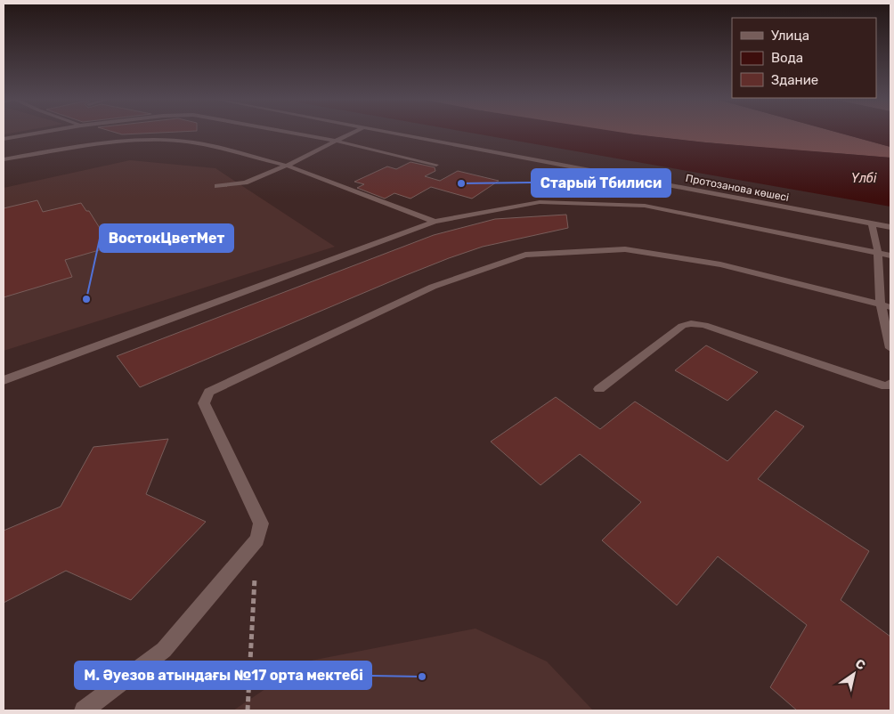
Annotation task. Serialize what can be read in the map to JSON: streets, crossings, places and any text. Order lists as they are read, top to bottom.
{
  "streets": {
    "street": ["Протозанова көшесі"]
  },
  "water": ["Үлбі"],
  "places": ["Старый Тбилиси", "ВостокЦветМет", "М. Әуезов атындағы №17 орта мектебі"],
  "legend": ["Улица", "Вода", "Здание"],
  "north": "top right"
}
